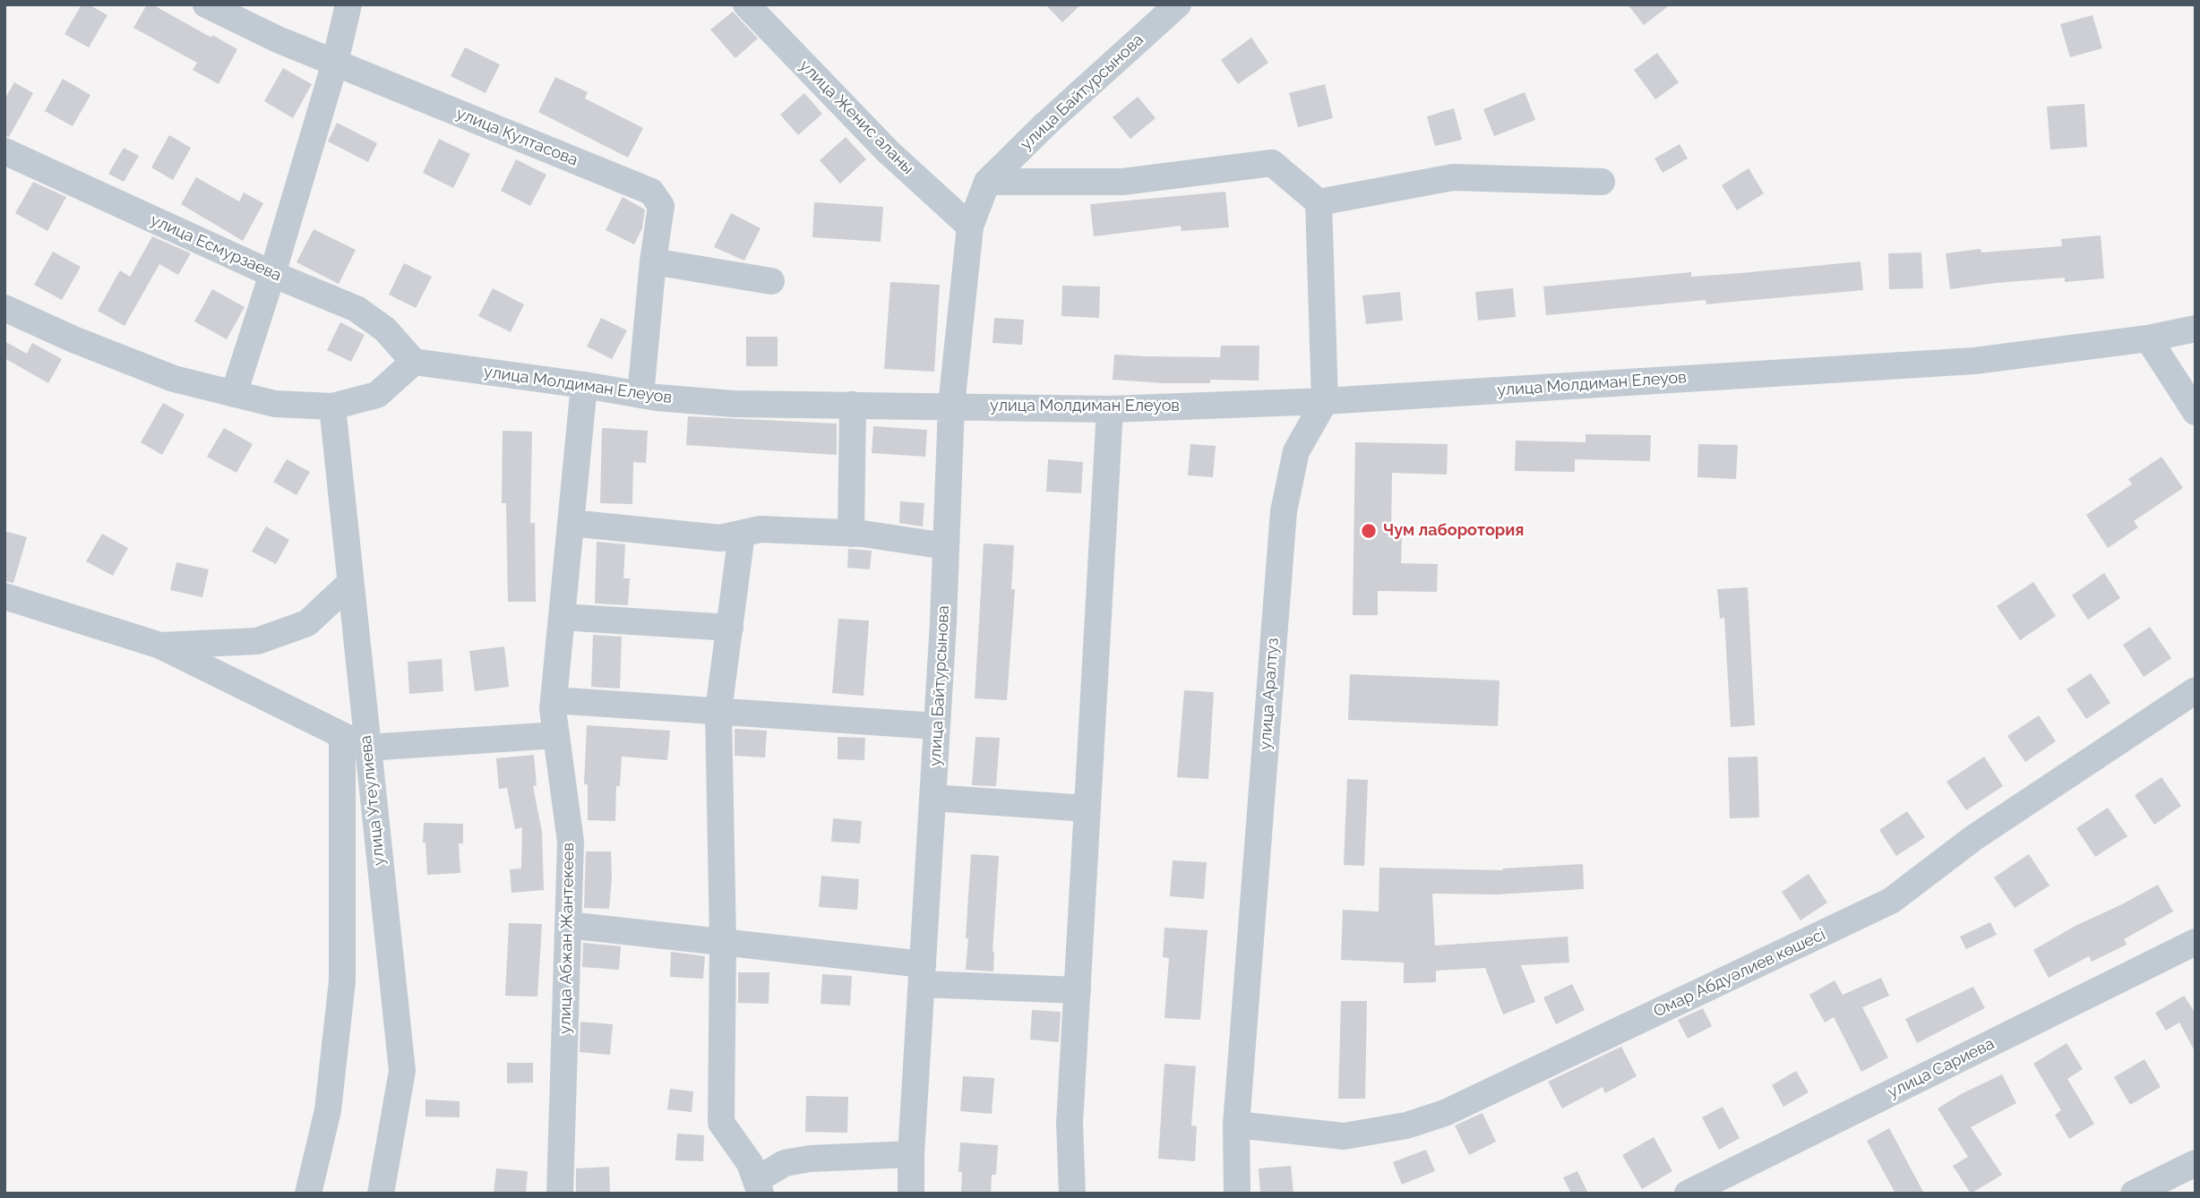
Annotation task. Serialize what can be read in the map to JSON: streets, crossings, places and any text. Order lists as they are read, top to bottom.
{
  "streets": {
    "street": [
      "улица Байтурсынова",
      "улица Женис аланы",
      "улица Култасова",
      "улица Есмурзаева",
      "улица Молдиман Елеуов",
      "улица Аралтуз",
      "улица Утеулиева",
      "улица Абжан Жантекеев",
      "Омар Абдуәлиев көшесі",
      "улица Сариева"
    ]
  },
  "crossings": [
    ["улица Байтурсынова", "улица Женис аланы"],
    ["улица Байтурсынова", "улица Молдиман Елеуов"],
    ["улица Култасова", "улица Молдиман Елеуов"],
    ["улица Есмурзаева", "улица Молдиман Елеуов"],
    ["улица Молдиман Елеуов", "улица Аралтуз"],
    ["улица Молдиман Елеуов", "улица Абжан Жантекеев"],
    ["улица Аралтуз", "Омар Абдуәлиев көшесі"]
  ],
  "places": ["Чум лаборотория"]
}
